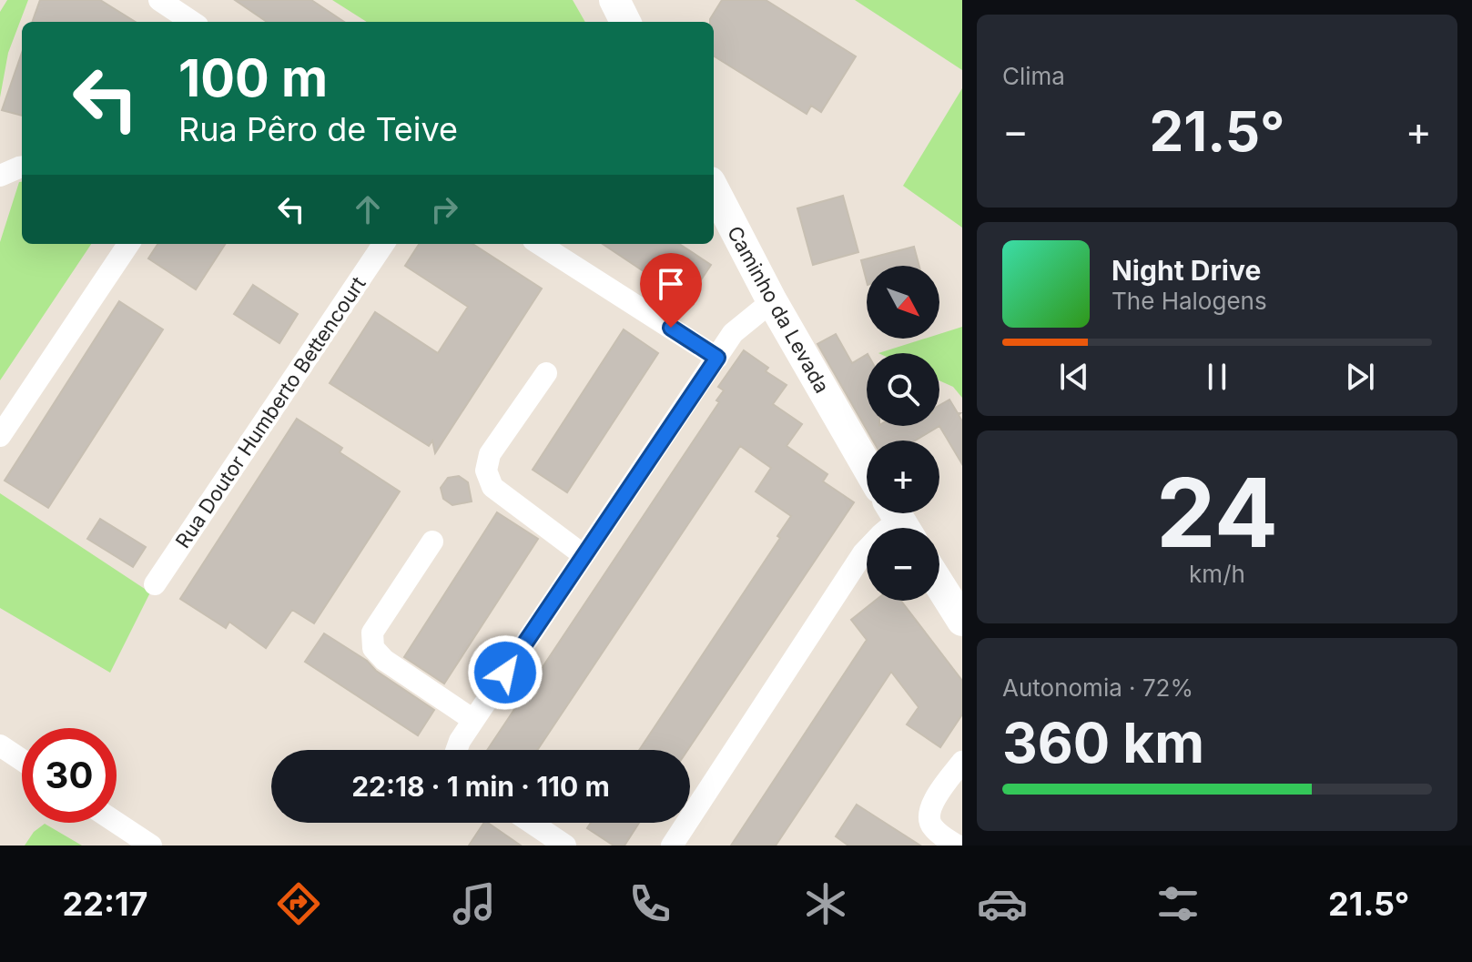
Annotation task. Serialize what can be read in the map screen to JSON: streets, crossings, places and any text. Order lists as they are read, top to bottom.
{
  "streets": {
    "street": ["Caminho da Levada", "Rua Doutor Humberto Bettencourt"]
  },
  "north": "bottom right",
  "page": {
    "tile": [
      "Clima",
      ["24", "km/h"],
      ["Autonomia · 72%", "360 km"]
    ],
    "turn": ["100 m", "Rua Pêro de Teive"],
    "heat": ["−", "21.5°", "+"],
    "song": ["Night Drive", "The Halogens"],
    "map_buttons": ["+", "−"],
    "limit": "30",
    "trip": "22:18 · 1 min · 110 m",
    "tabs": ["22:17", "21.5°"]
  }
}
